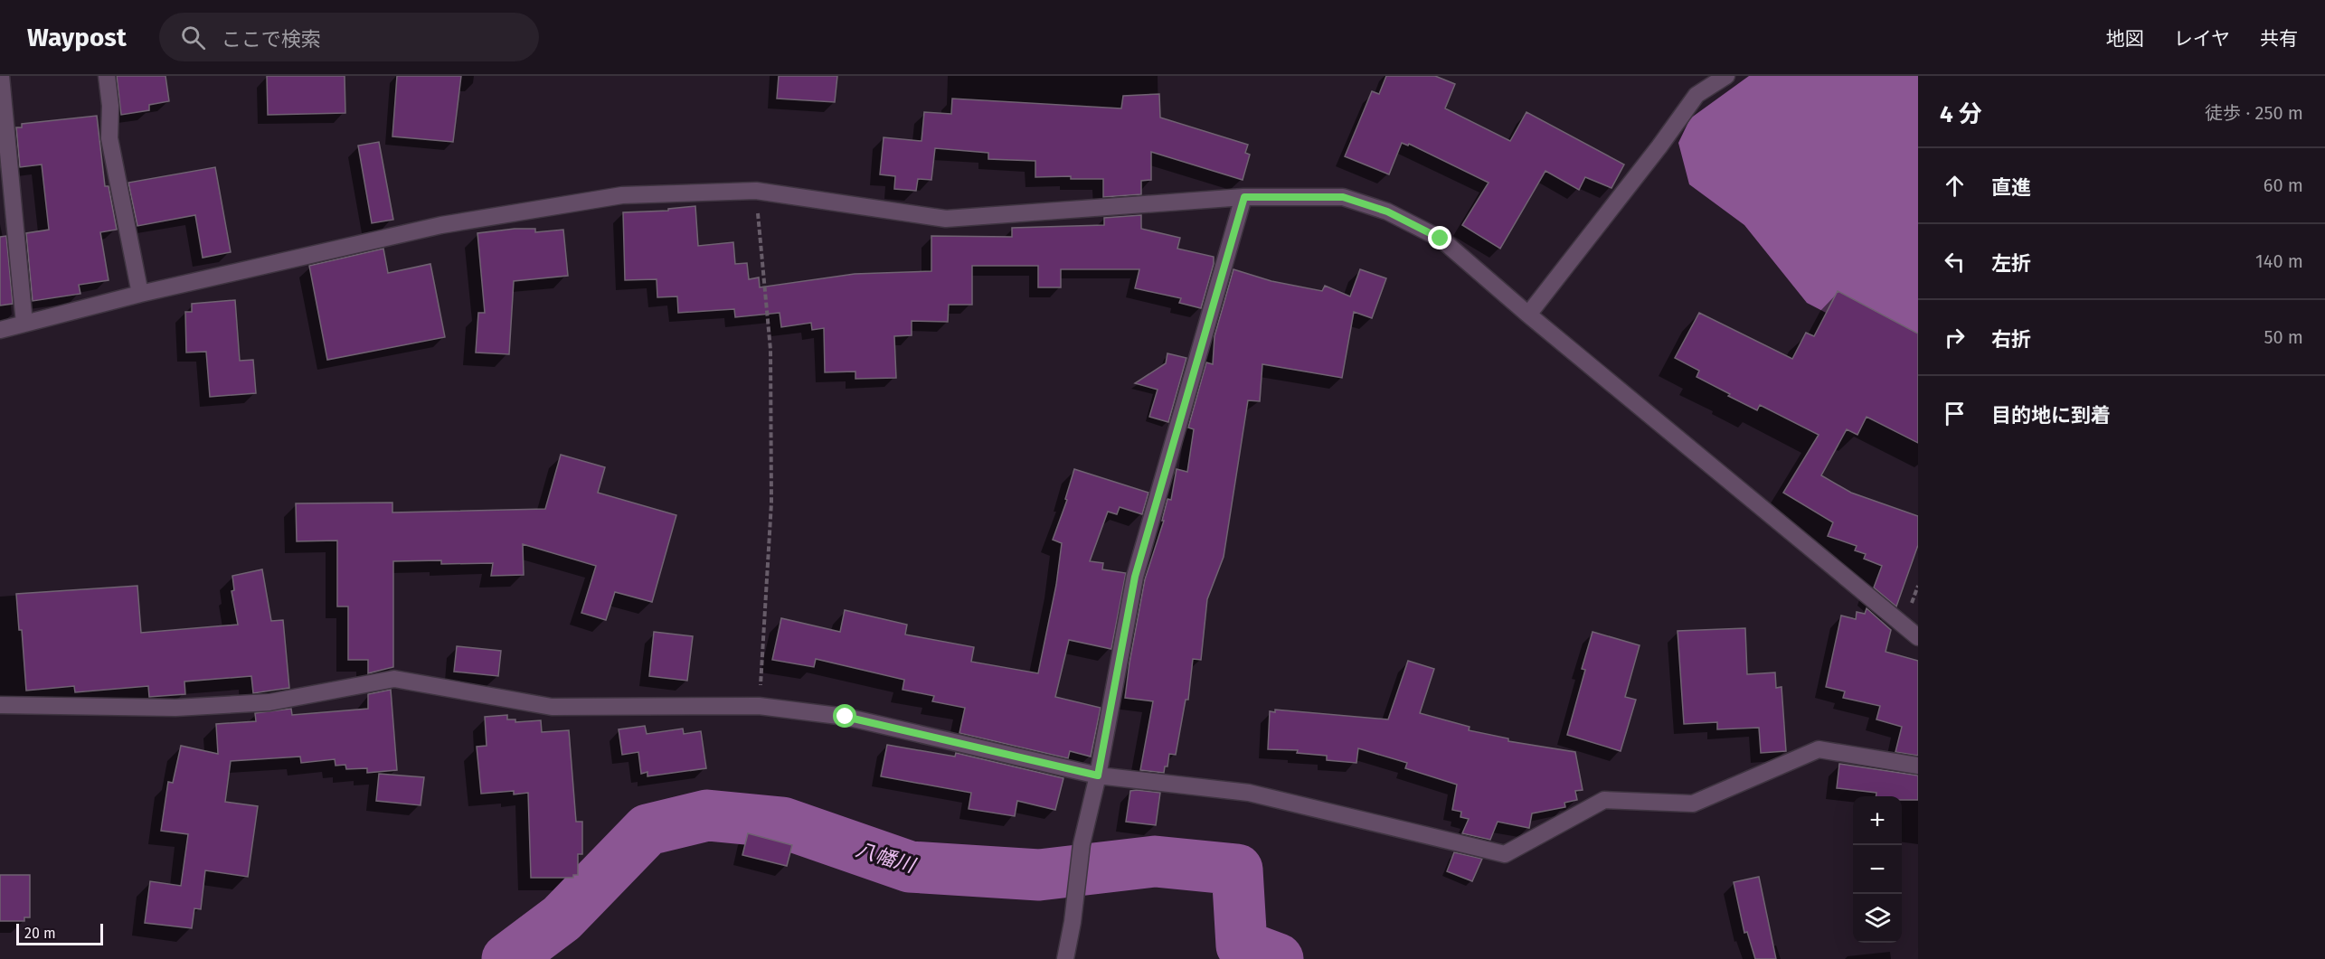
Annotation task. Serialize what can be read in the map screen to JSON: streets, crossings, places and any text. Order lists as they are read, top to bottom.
{
  "water": ["八幡川"],
  "scale_bar": "20 m",
  "page": {
    "header": "Waypost",
    "search": "ここで検索",
    "nav": ["地図", "レイヤ", "共有"],
    "heading": ["4 分", "徒歩 · 250 m"],
    "list": [
      ["直進", "60 m"],
      ["左折", "140 m"],
      ["右折", "50 m"],
      "目的地に到着"
    ],
    "map_buttons": ["+", "−"],
    "scale": "20 m"
  }
}
